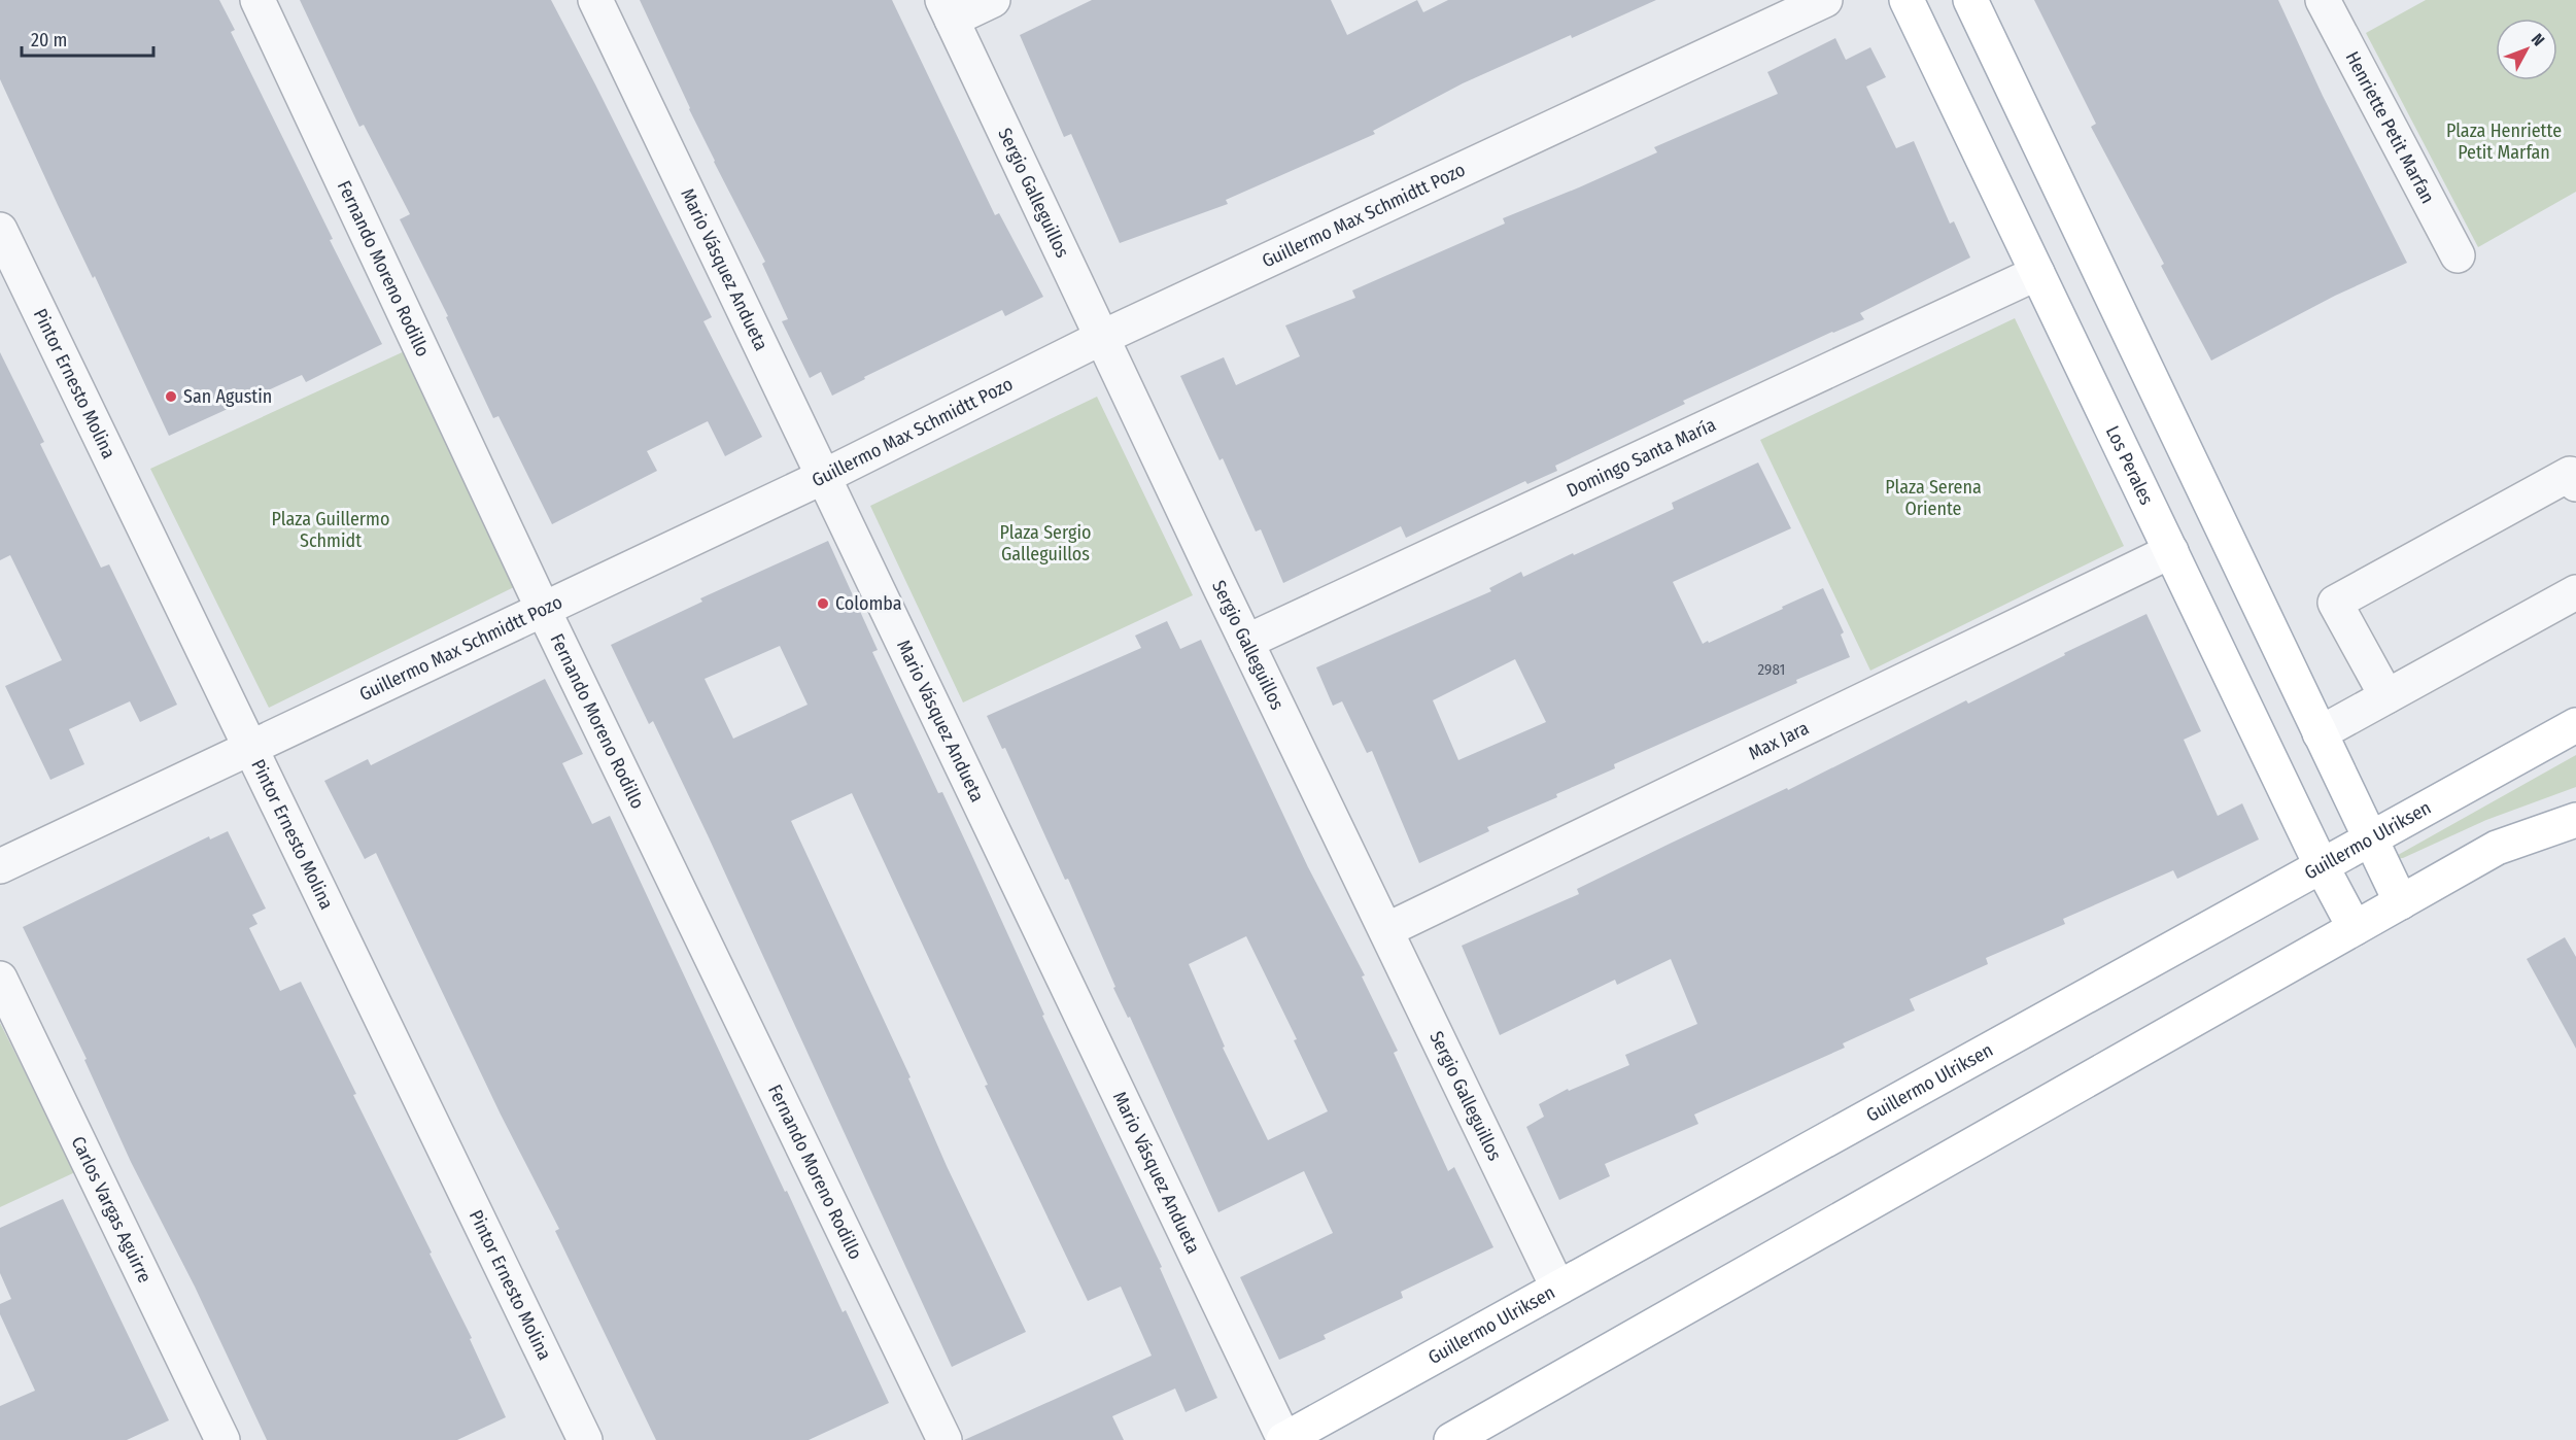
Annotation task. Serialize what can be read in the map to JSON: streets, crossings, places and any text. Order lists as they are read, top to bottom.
{
  "streets": {
    "main road": ["Los Perales", "Guillermo Ulriksen"],
    "street": [
      "Henriette Petit Marfan",
      "Sergio Galleguillos",
      "Guillermo Max Schmidtt Pozo",
      "Fernando Moreno Rodillo",
      "Mario Vásquez Andueta",
      "Pintor Ernesto Molina",
      "Domingo Santa María",
      "Max Jara",
      "Carlos Vargas Aguirre"
    ]
  },
  "crossings": [
    ["Sergio Galleguillos", "Guillermo Max Schmidtt Pozo"],
    ["Sergio Galleguillos", "Domingo Santa María"],
    ["Sergio Galleguillos", "Max Jara"],
    ["Sergio Galleguillos", "Guillermo Ulriksen"],
    ["Guillermo Max Schmidtt Pozo", "Fernando Moreno Rodillo"],
    ["Guillermo Max Schmidtt Pozo", "Mario Vásquez Andueta"],
    ["Guillermo Max Schmidtt Pozo", "Pintor Ernesto Molina"],
    ["Mario Vásquez Andueta", "Guillermo Ulriksen"],
    ["Domingo Santa María", "Los Perales"],
    ["Los Perales", "Max Jara"],
    ["Los Perales", "Guillermo Ulriksen"]
  ],
  "parks": [
    "Plaza Henriette Petit Marfan",
    "Plaza Serena Oriente",
    "Plaza Guillermo Schmidt",
    "Plaza Sergio Galleguillos"
  ],
  "places": ["San Agustin", "Colomba"],
  "house_numbers": ["2981"],
  "scale_bar": "20 m",
  "north": "top right"
}
